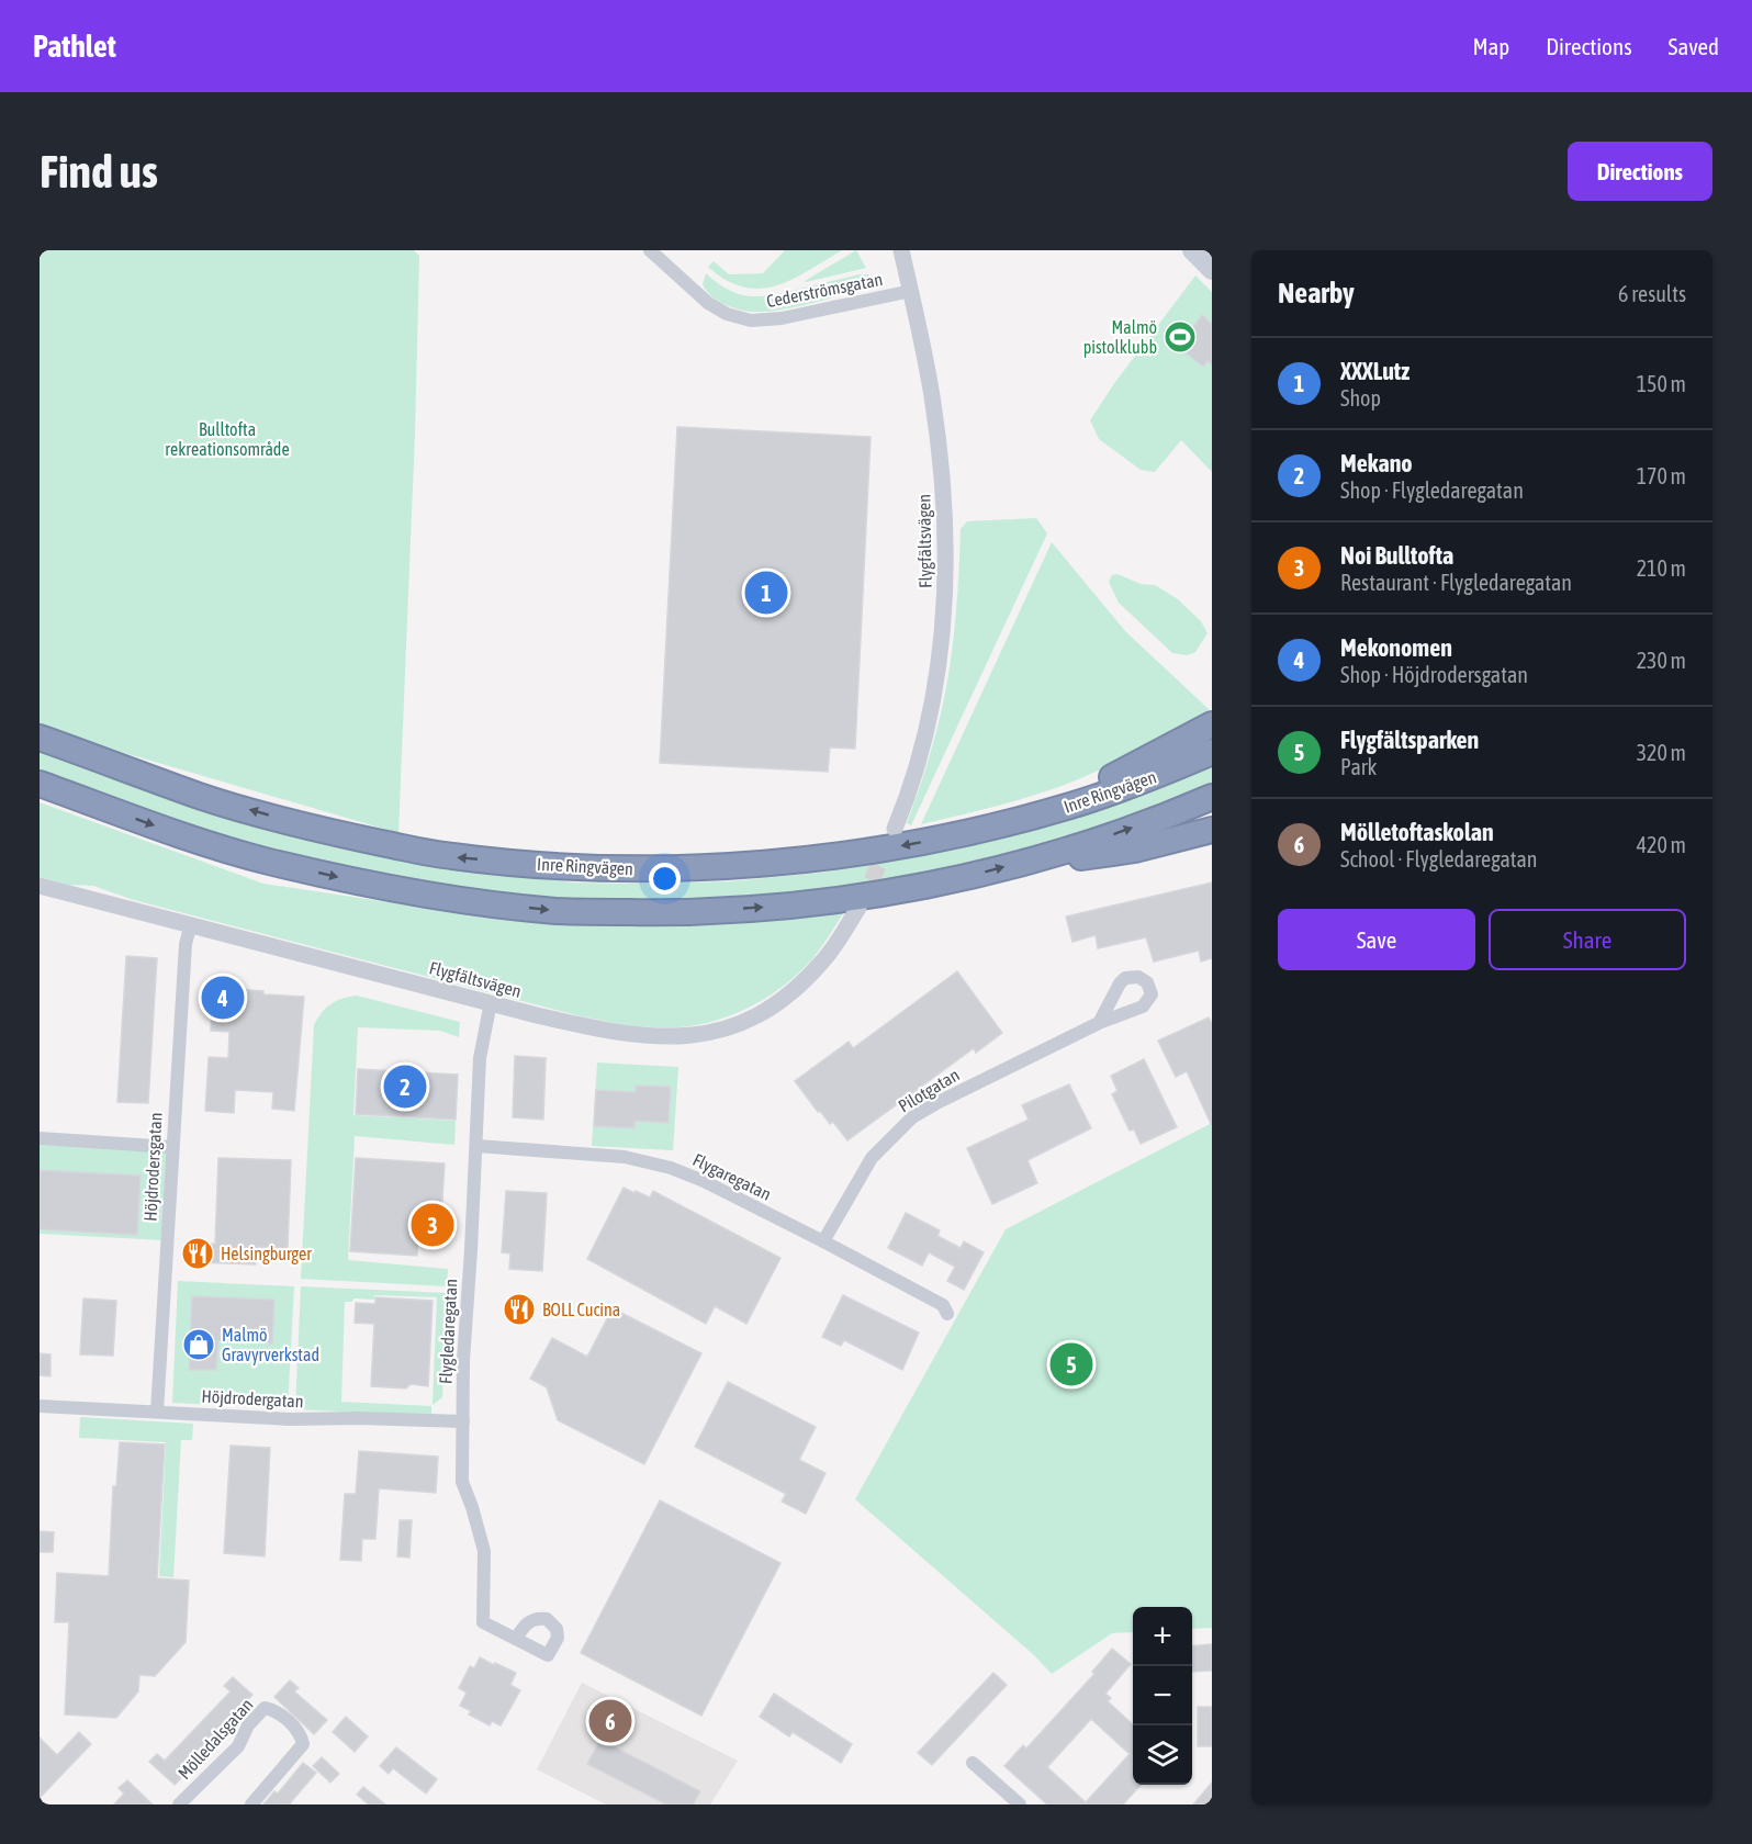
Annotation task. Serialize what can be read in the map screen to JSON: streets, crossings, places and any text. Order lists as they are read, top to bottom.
{
  "streets": {
    "highway": ["Inre Ringvägen"],
    "street": [
      "Cederströmsgatan",
      "Flygfältsvägen",
      "Pilotgatan",
      "Höjdrodersgatan",
      "Flygaregatan",
      "Flygledaregatan",
      "Höjdrodergatan",
      "Mölledalsgatan"
    ]
  },
  "crossings": [
    ["Cederströmsgatan", "Flygfältsvägen"],
    ["Flygfältsvägen", "Höjdrodersgatan"],
    ["Flygfältsvägen", "Flygledaregatan"],
    ["Pilotgatan", "Flygaregatan"],
    ["Höjdrodersgatan", "Höjdrodergatan"],
    ["Flygaregatan", "Flygledaregatan"],
    ["Flygledaregatan", "Höjdrodergatan"]
  ],
  "parks": ["Bulltofta rekreationsområde"],
  "places": {
    "sports": ["Malmö pistolklubb"],
    "restaurant": ["Helsingburger", "BOLL Cucina"],
    "shop": ["Malmö Gravyrverkstad"]
  },
  "page": {
    "header": "Pathlet",
    "nav": ["Map", "Directions", "Saved"],
    "buttons": [
      "Directions",
      ["Save", "Share"]
    ],
    "title": "Find us",
    "heading": ["Nearby", "6 results"],
    "list": [
      {
        "mark": "1",
        "name": "XXXLutz",
        "note": "Shop",
        "value": "150 m"
      },
      {
        "mark": "2",
        "name": "Mekano",
        "note": "Shop · Flygledaregatan",
        "value": "170 m"
      },
      {
        "mark": "3",
        "name": "Noi Bulltofta",
        "note": "Restaurant · Flygledaregatan",
        "value": "210 m"
      },
      {
        "mark": "4",
        "name": "Mekonomen",
        "note": "Shop · Höjdrodersgatan",
        "value": "230 m"
      },
      {
        "mark": "5",
        "name": "Flygfältsparken",
        "note": "Park",
        "value": "320 m"
      },
      {
        "mark": "6",
        "name": "Mölletoftaskolan",
        "note": "School · Flygledaregatan",
        "value": "420 m"
      }
    ],
    "pins": [
      "1",
      "4",
      "2",
      "3",
      "5",
      "6"
    ],
    "map_buttons": ["+", "−"]
  }
}
